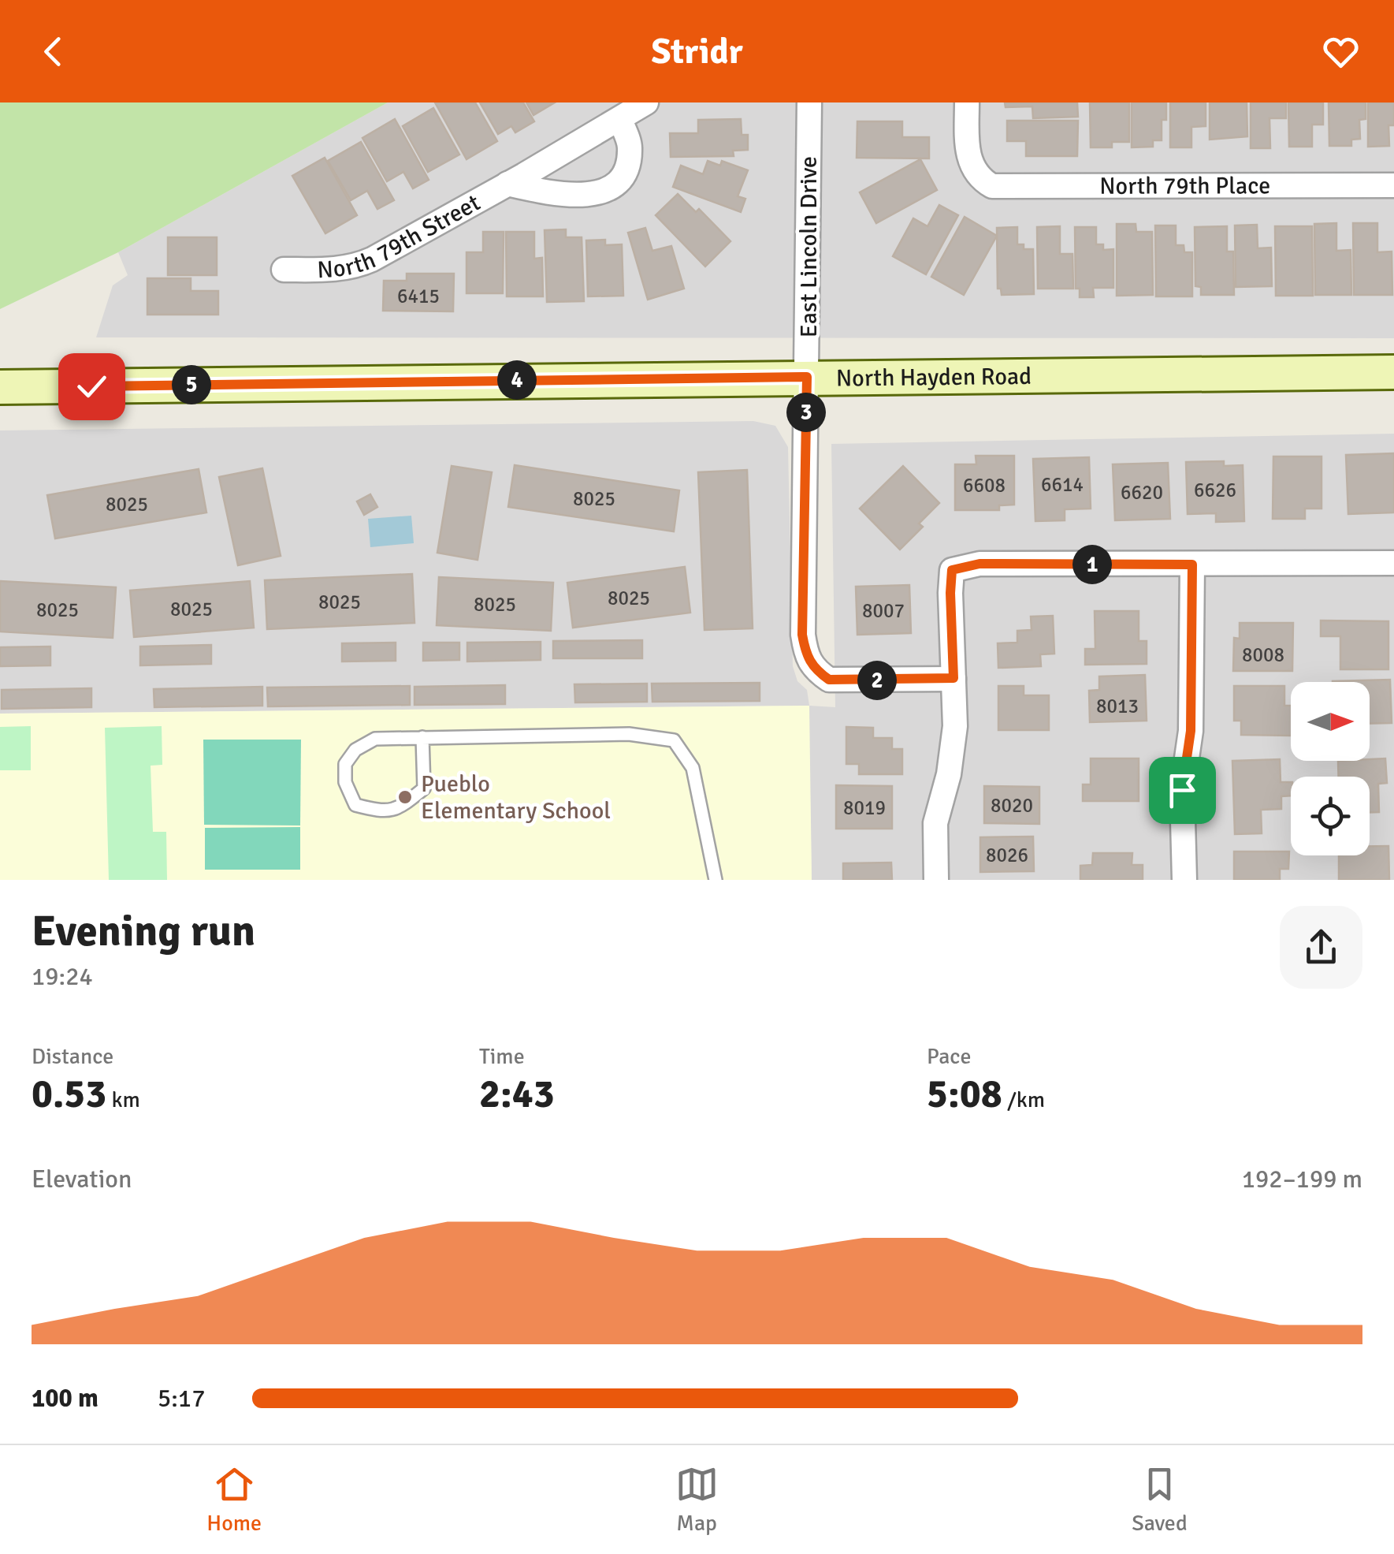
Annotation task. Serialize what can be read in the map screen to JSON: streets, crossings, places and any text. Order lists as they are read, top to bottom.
{
  "streets": {
    "main road": ["North Hayden Road"],
    "street": ["North 79th Place", "North 79th Street", "East Lincoln Drive"]
  },
  "crossings": [
    ["East Lincoln Drive", "North Hayden Road"]
  ],
  "places": ["Pueblo Elementary School"],
  "house_numbers": [
    "6415",
    "6614",
    "6608",
    "6626",
    "6620",
    "8025",
    "8025",
    "8025",
    "8025",
    "8025",
    "8025",
    "8025",
    "8007",
    "8008",
    "8013",
    "8020",
    "8019",
    "8026"
  ],
  "north": "right",
  "page": {
    "header": "Stridr",
    "pins": [
      "4",
      "5",
      "3",
      "1",
      "2"
    ],
    "heading": ["Evening run", "19:24"],
    "stats": [
      ["Distance", "0.53 km"],
      ["Time", "2:43"],
      ["Pace", "5:08 /km"]
    ],
    "chart": ["Elevation", "192–199 m"],
    "list": [
      {
        "name": "100 m",
        "note": "5:17"
      }
    ],
    "tabs": ["Home", "Map", "Saved"]
  }
}
